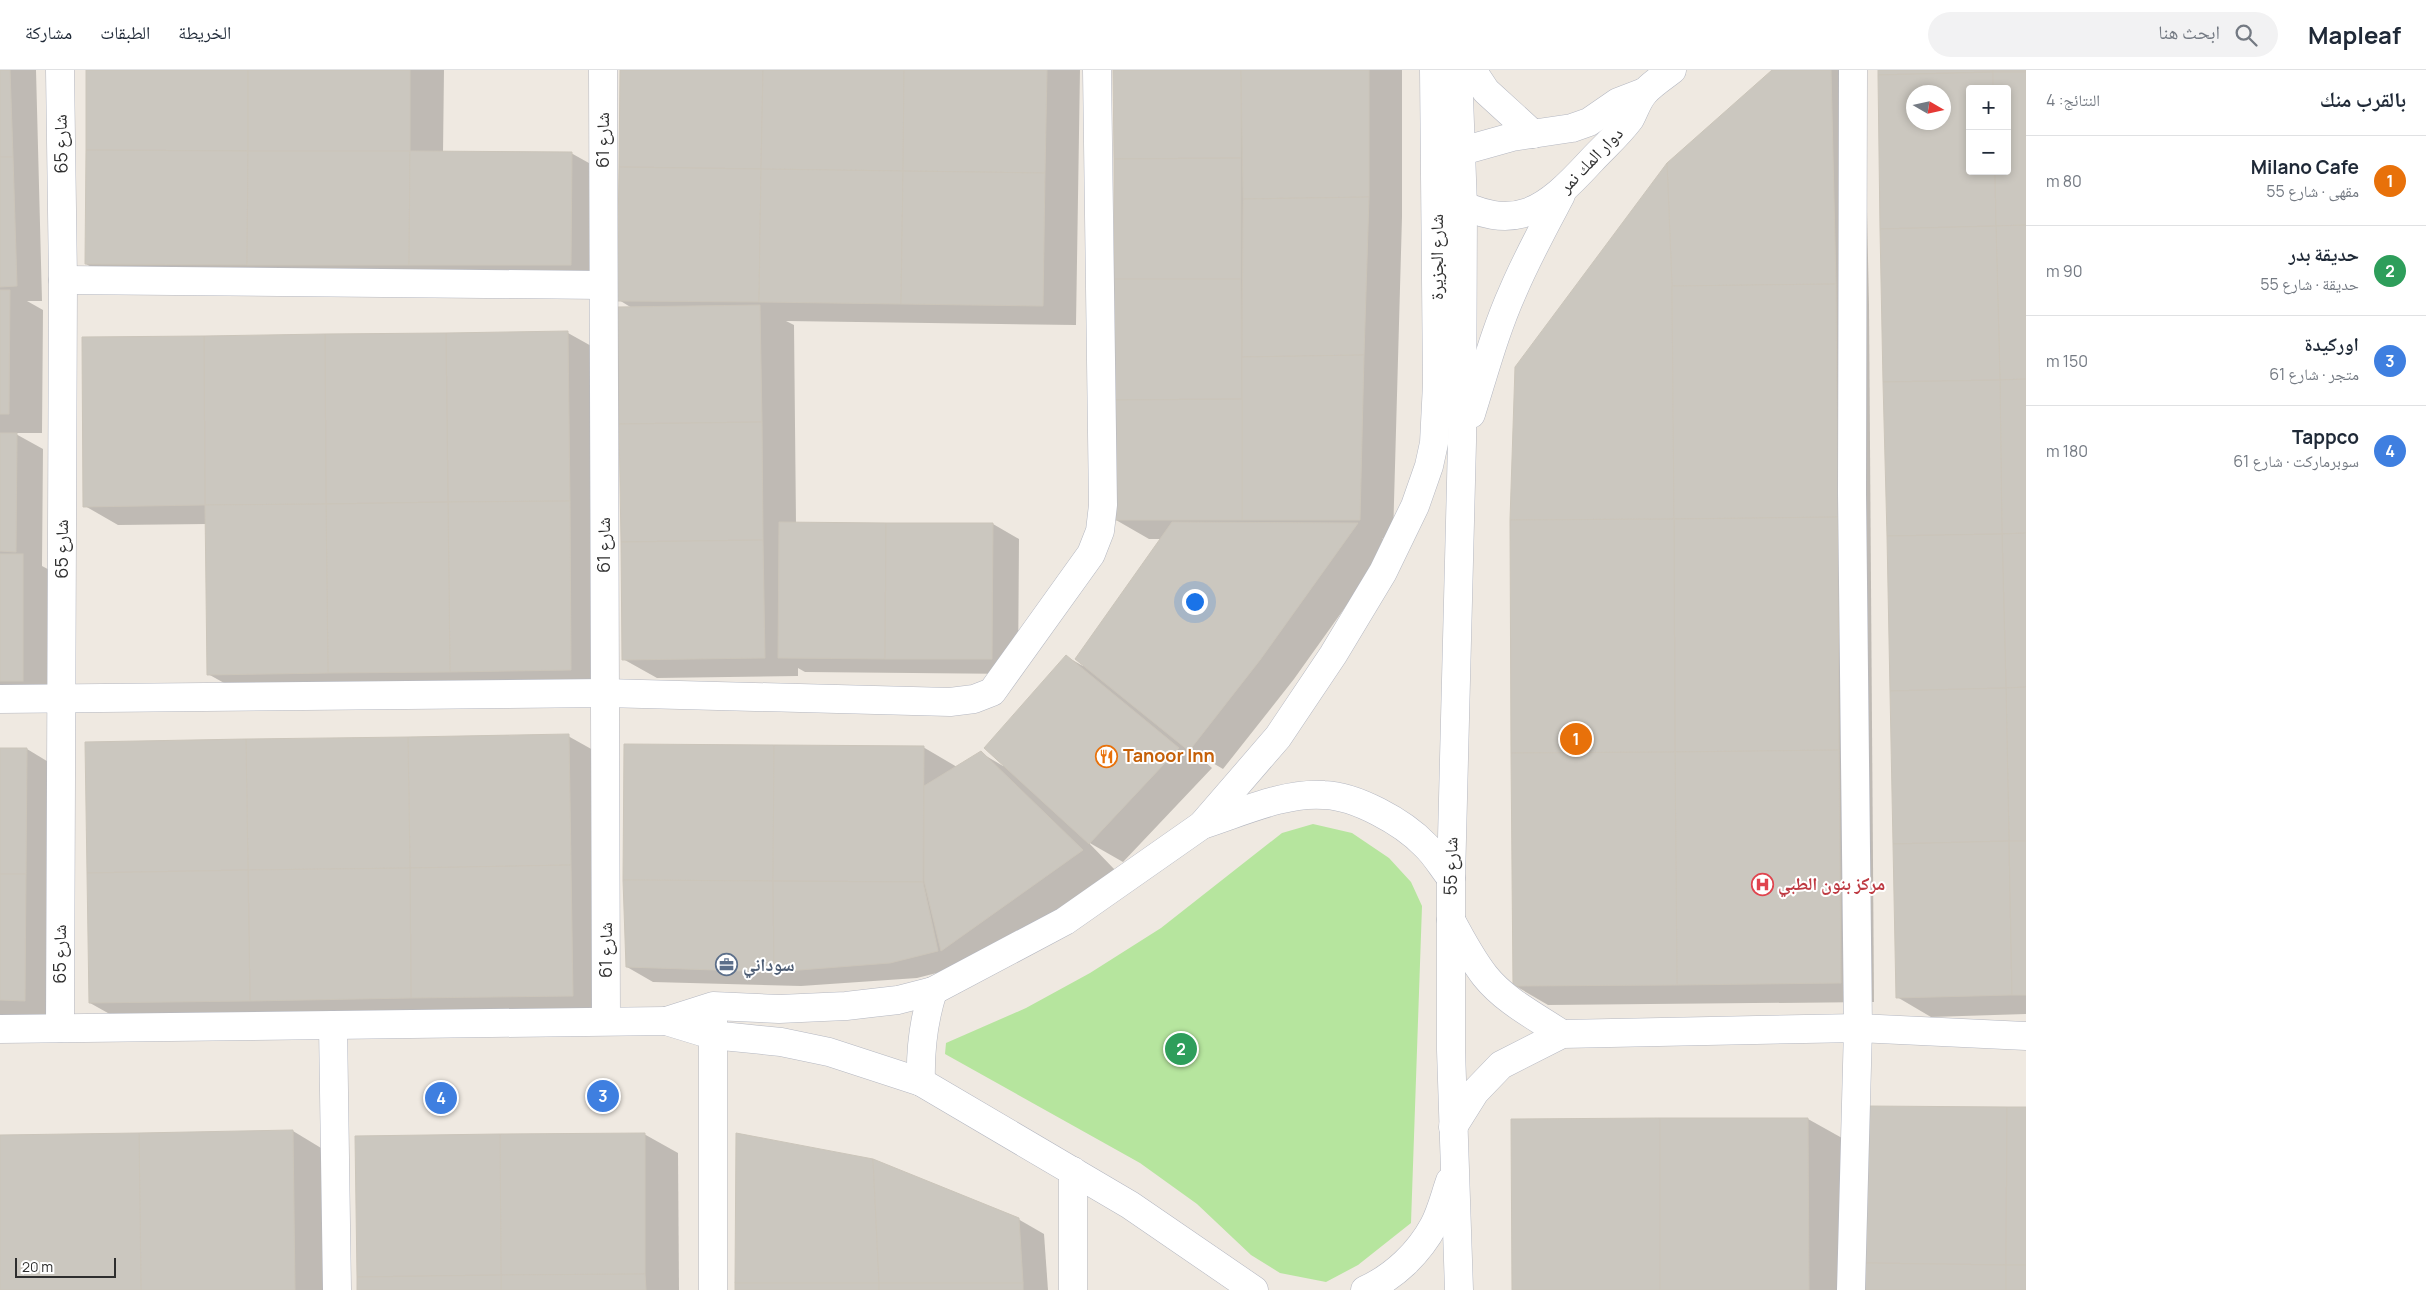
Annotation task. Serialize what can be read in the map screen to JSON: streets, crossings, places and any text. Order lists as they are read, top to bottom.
{
  "streets": {
    "street": [
      "شارع 61",
      "شارع 65",
      "دوار المك نمر",
      "شارع الجزيرة",
      "شارع 55"
    ]
  },
  "crossings": [
    ["دوار المك نمر", "شارع الجزيرة"],
    ["شارع الجزيرة", "شارع 55"]
  ],
  "places": {
    "restaurant": ["Tanoor Inn"],
    "hospital": ["مركز بنون الطبي"],
    "office": ["سوداني"]
  },
  "scale_bar": "20 m",
  "north": "right",
  "page": {
    "header": "Mapleaf",
    "search": "ابحث هنا",
    "nav": ["الخريطة", "الطبقات", "مشاركة"],
    "heading": ["بالقرب منك", "النتائج: 4"],
    "map_buttons": ["+", "−"],
    "list": [
      {
        "mark": "1",
        "name": "Milano Cafe",
        "note": "مقهى · شارع 55",
        "value": "80 m"
      },
      {
        "mark": "2",
        "name": "حديقة بدر",
        "note": "حديقة · شارع 55",
        "value": "90 m"
      },
      {
        "mark": "3",
        "name": "اوركيدة",
        "note": "متجر · شارع 61",
        "value": "150 m"
      },
      {
        "mark": "4",
        "name": "Tappco",
        "note": "سوبرماركت · شارع 61",
        "value": "180 m"
      }
    ],
    "pins": [
      "1",
      "2",
      "3",
      "4"
    ],
    "scale": "20 m"
  }
}
